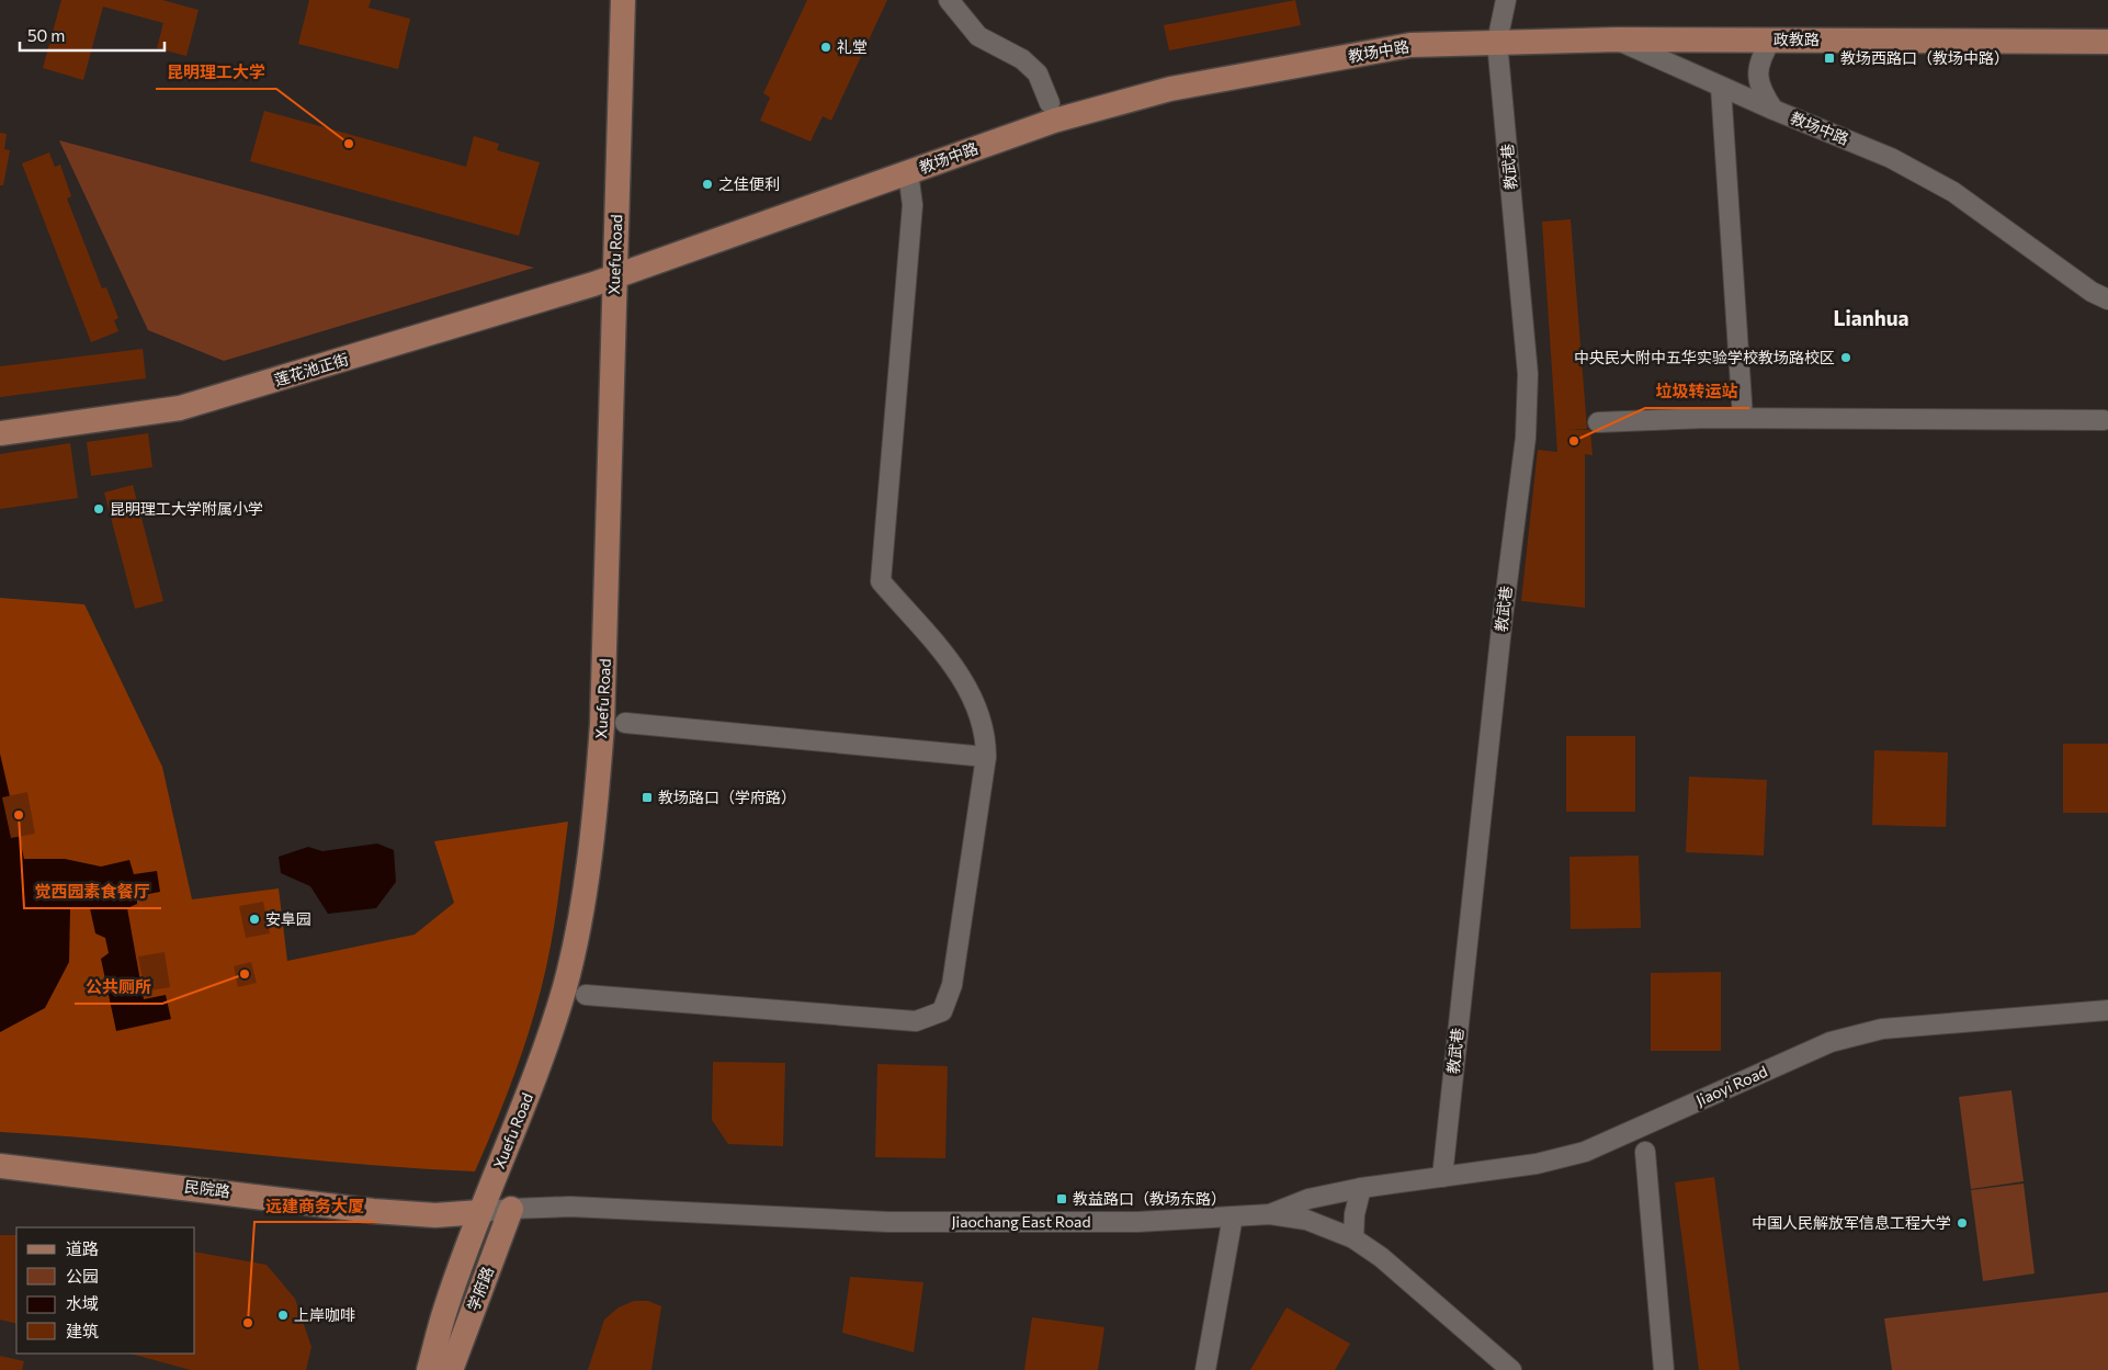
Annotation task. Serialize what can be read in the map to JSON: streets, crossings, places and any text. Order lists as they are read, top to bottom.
{
  "streets": {
    "main road": [
      "政教路",
      "教场中路",
      "Xuefu Road",
      "莲花池正街",
      "民院路",
      "学府路"
    ],
    "street": ["教武巷", "Jiaoyi Road", "Jiaochang East Road"]
  },
  "crossings": [
    ["政教路", "教场中路"],
    ["教场中路", "教武巷"],
    ["教场中路", "Xuefu Road"],
    ["教场中路", "莲花池正街"],
    ["教武巷", "Jiaoyi Road"],
    ["Xuefu Road", "莲花池正街"],
    ["Xuefu Road", "民院路"],
    ["Xuefu Road", "Jiaochang East Road"],
    ["Jiaoyi Road", "Jiaochang East Road"],
    ["民院路", "Jiaochang East Road"],
    ["Jiaochang East Road", "学府路"]
  ],
  "districts": ["Lianhua"],
  "places": {
    "other": [
      "礼堂",
      "昆明理工大学",
      "之佳便利",
      "中央民大附中五华实验学校教场路校区",
      "垃圾转运站",
      "昆明理工大学附属小学",
      "觉西园素食餐厅",
      "安阜园",
      "公共厕所",
      "中国人民解放军信息工程大学",
      "上岸咖啡",
      "远建商务大厦"
    ],
    "transit": ["教场西路口（教场中路）", "教场路口（学府路）", "教益路口（教场东路）"]
  },
  "legend": [
    "道路",
    "公园",
    "水域",
    "建筑"
  ],
  "scale_bar": "50 m"
}
